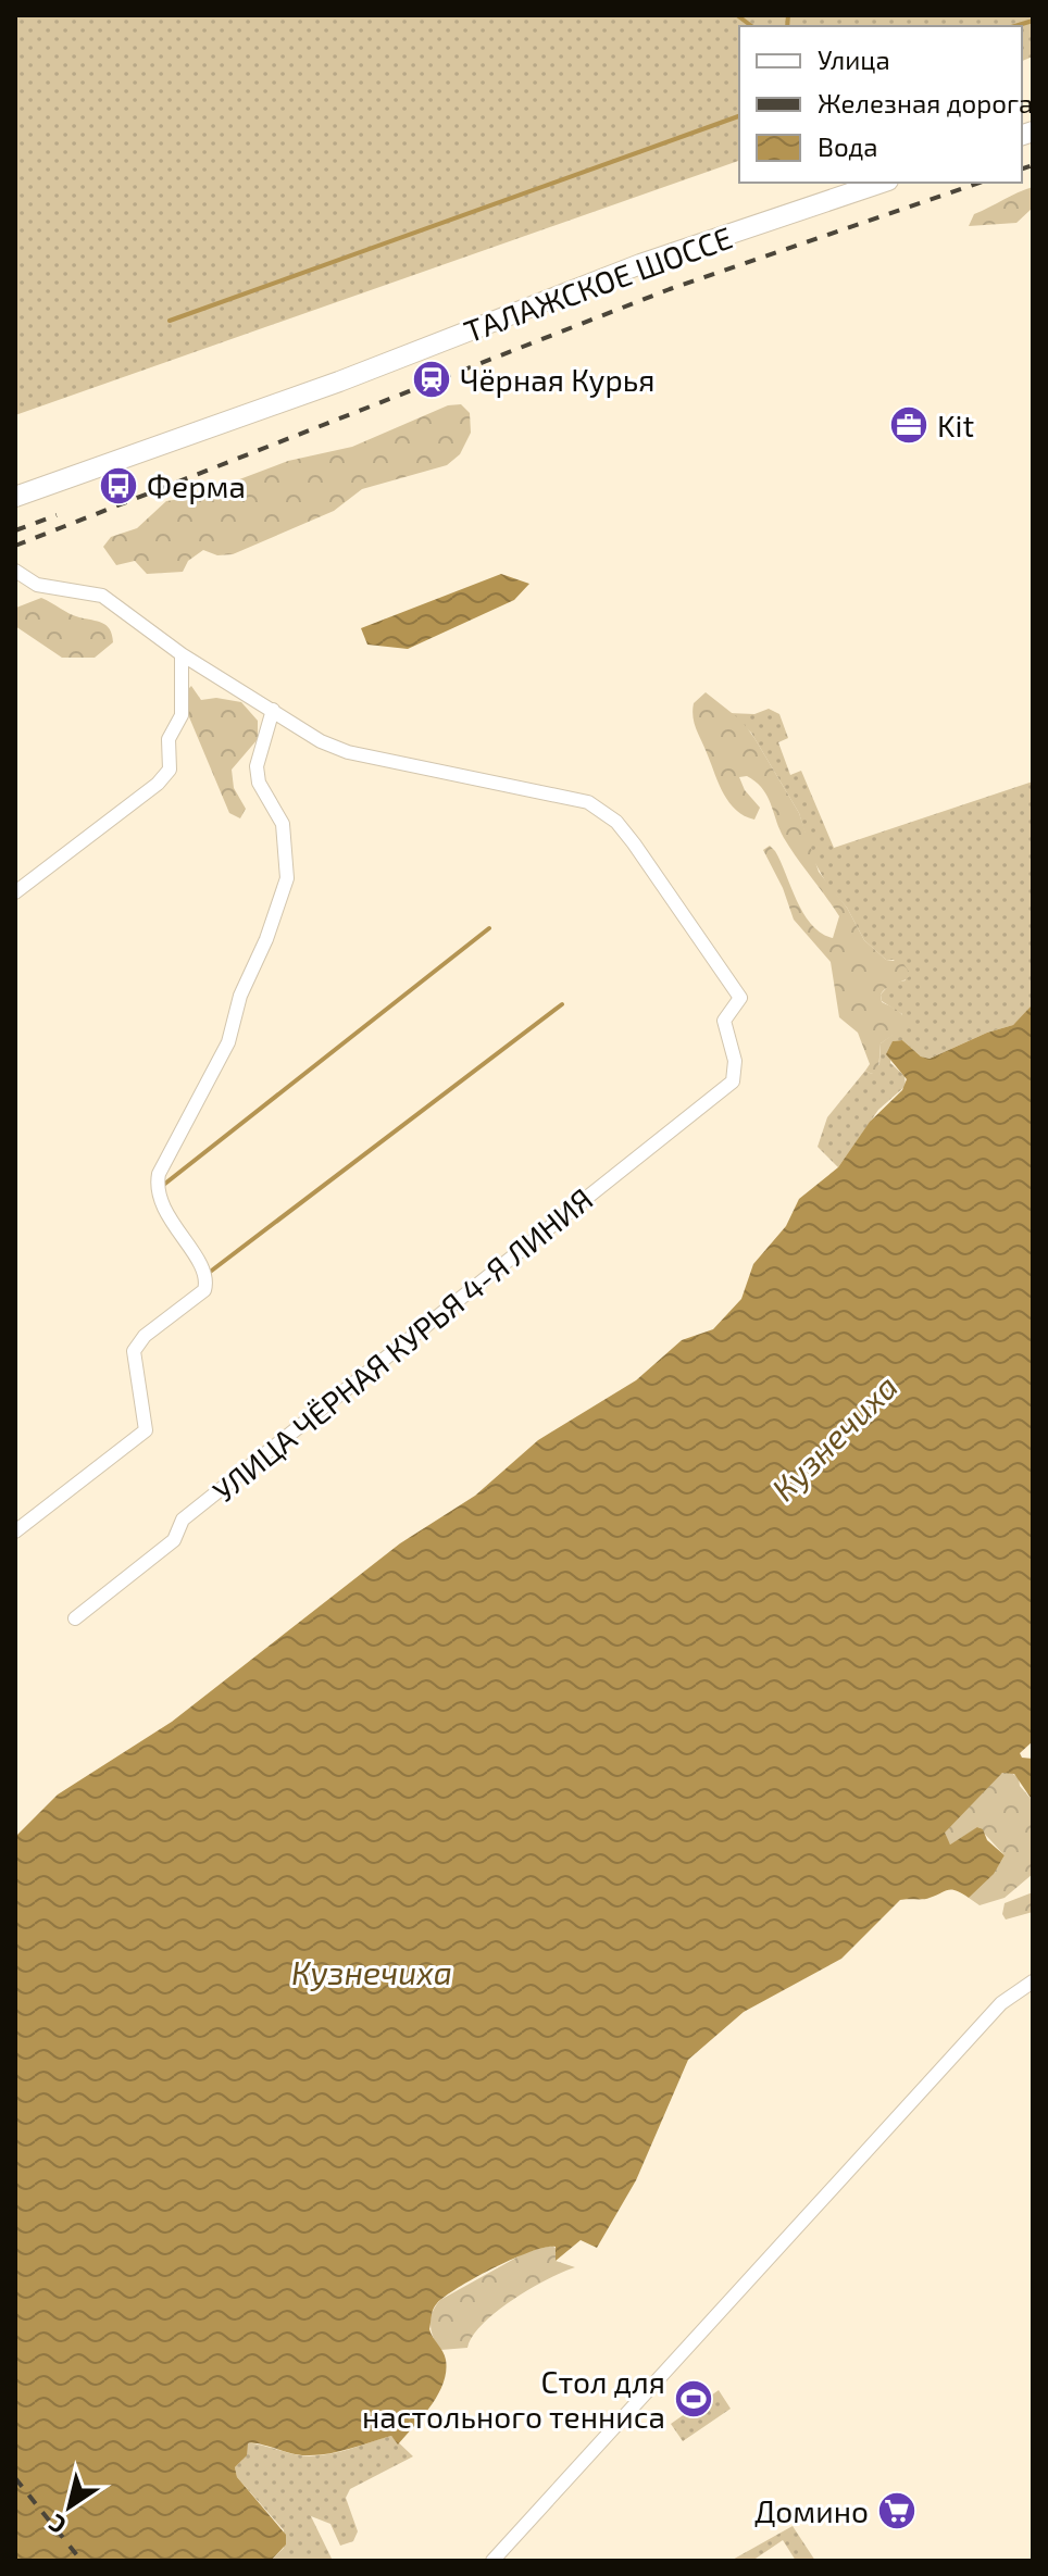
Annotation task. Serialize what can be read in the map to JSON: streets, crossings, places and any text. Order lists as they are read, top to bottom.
{
  "streets": {
    "main road": ["ТАЛАЖСКОЕ ШОССЕ"],
    "street": ["УЛИЦА ЧЁРНАЯ КУРЬЯ 4-Я ЛИНИЯ"]
  },
  "water": ["Кузнечиха"],
  "places": {
    "station": ["Чёрная Курья"],
    "office": ["Kit"],
    "bus stop": ["Ферма"],
    "sports": ["Стол для настольного тенниса"],
    "supermarket": ["Домино"]
  },
  "legend": ["Улица", "Железная дорога", "Вода"],
  "north": "bottom left"
}
